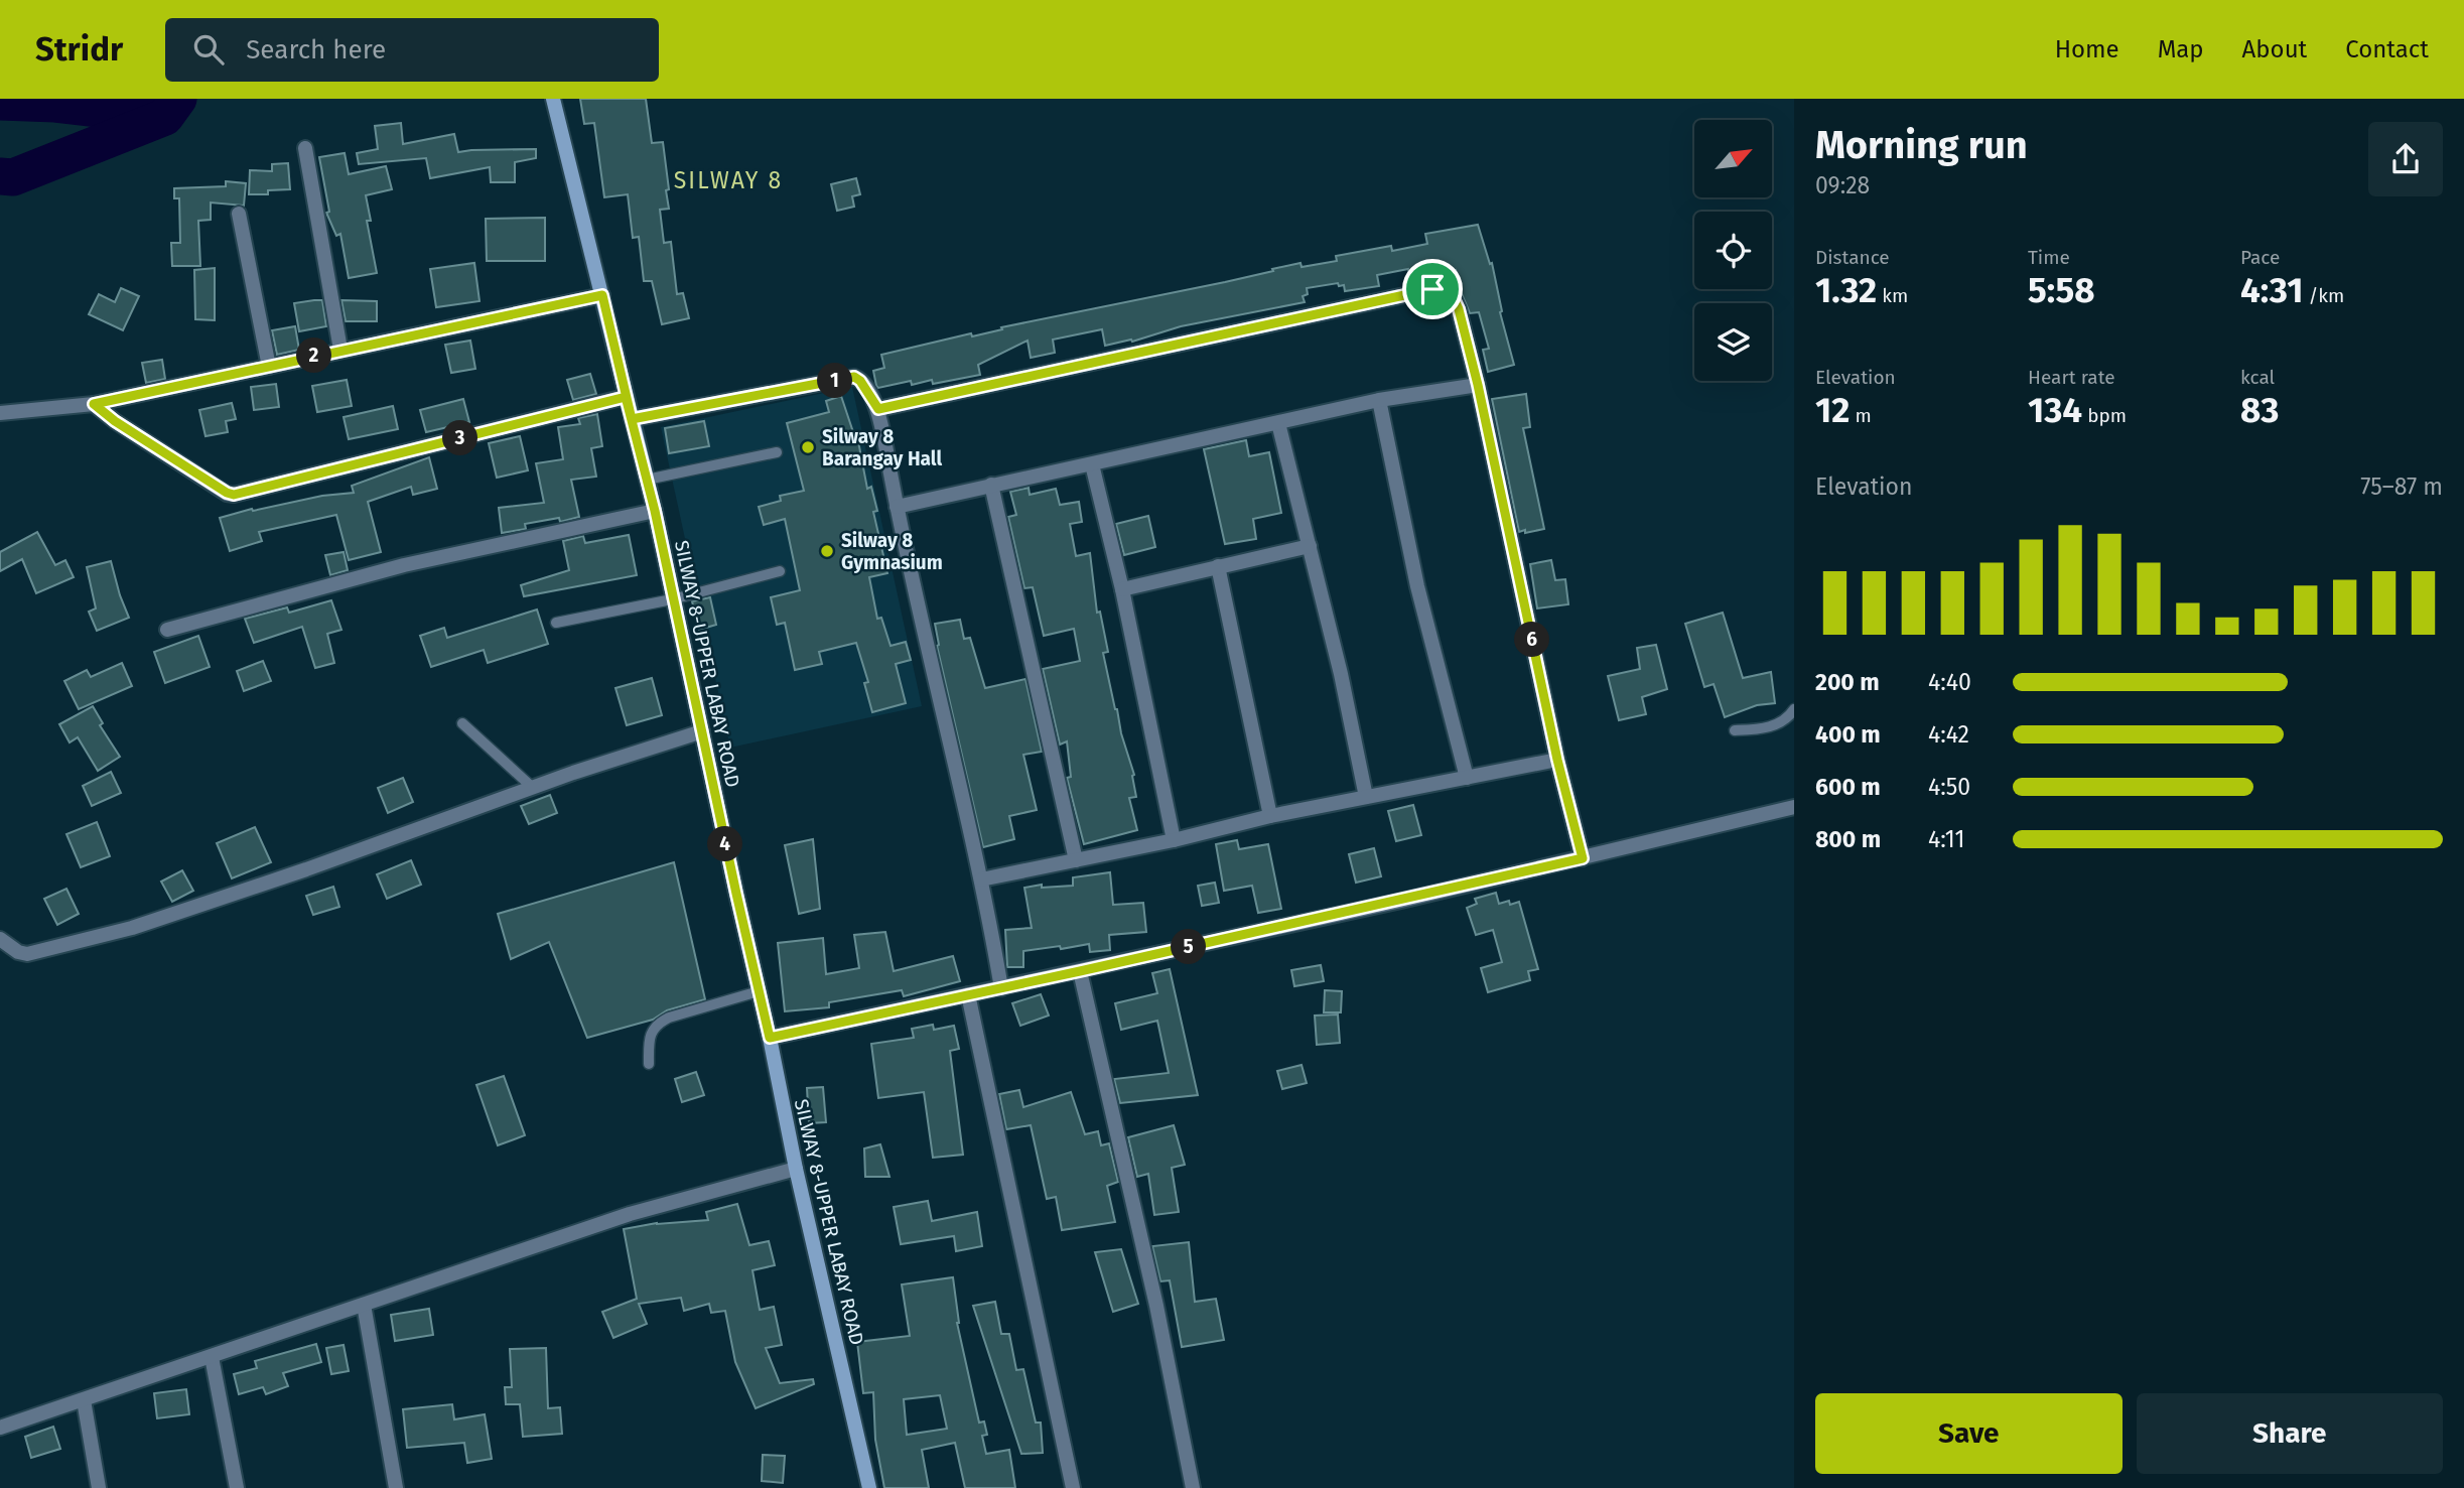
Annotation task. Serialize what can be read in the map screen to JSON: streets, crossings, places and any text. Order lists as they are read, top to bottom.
{
  "streets": {
    "main road": ["SILWAY 8-UPPER LABAY ROAD"]
  },
  "districts": ["SILWAY 8"],
  "places": ["Silway 8 Barangay Hall", "Silway 8 Gymnasium"],
  "north": "top right",
  "page": {
    "header": "Stridr",
    "search": "Search here",
    "nav": [
      "Home",
      "Map",
      "About",
      "Contact"
    ],
    "heading": ["Morning run", "09:28"],
    "stats": [
      ["Distance", "1.32 km"],
      ["Time", "5:58"],
      ["Pace", "4:31 /km"],
      ["Elevation", "12 m"],
      ["Heart rate", "134 bpm"],
      ["kcal", "83"]
    ],
    "pins": [
      "2",
      "1",
      "3",
      "6",
      "4",
      "5"
    ],
    "chart": ["Elevation", "75–87 m"],
    "list": [
      {
        "name": "200 m",
        "note": "4:40"
      },
      {
        "name": "400 m",
        "note": "4:42"
      },
      {
        "name": "600 m",
        "note": "4:50"
      },
      {
        "name": "800 m",
        "note": "4:11"
      }
    ],
    "buttons": ["Save", "Share"]
  }
}
